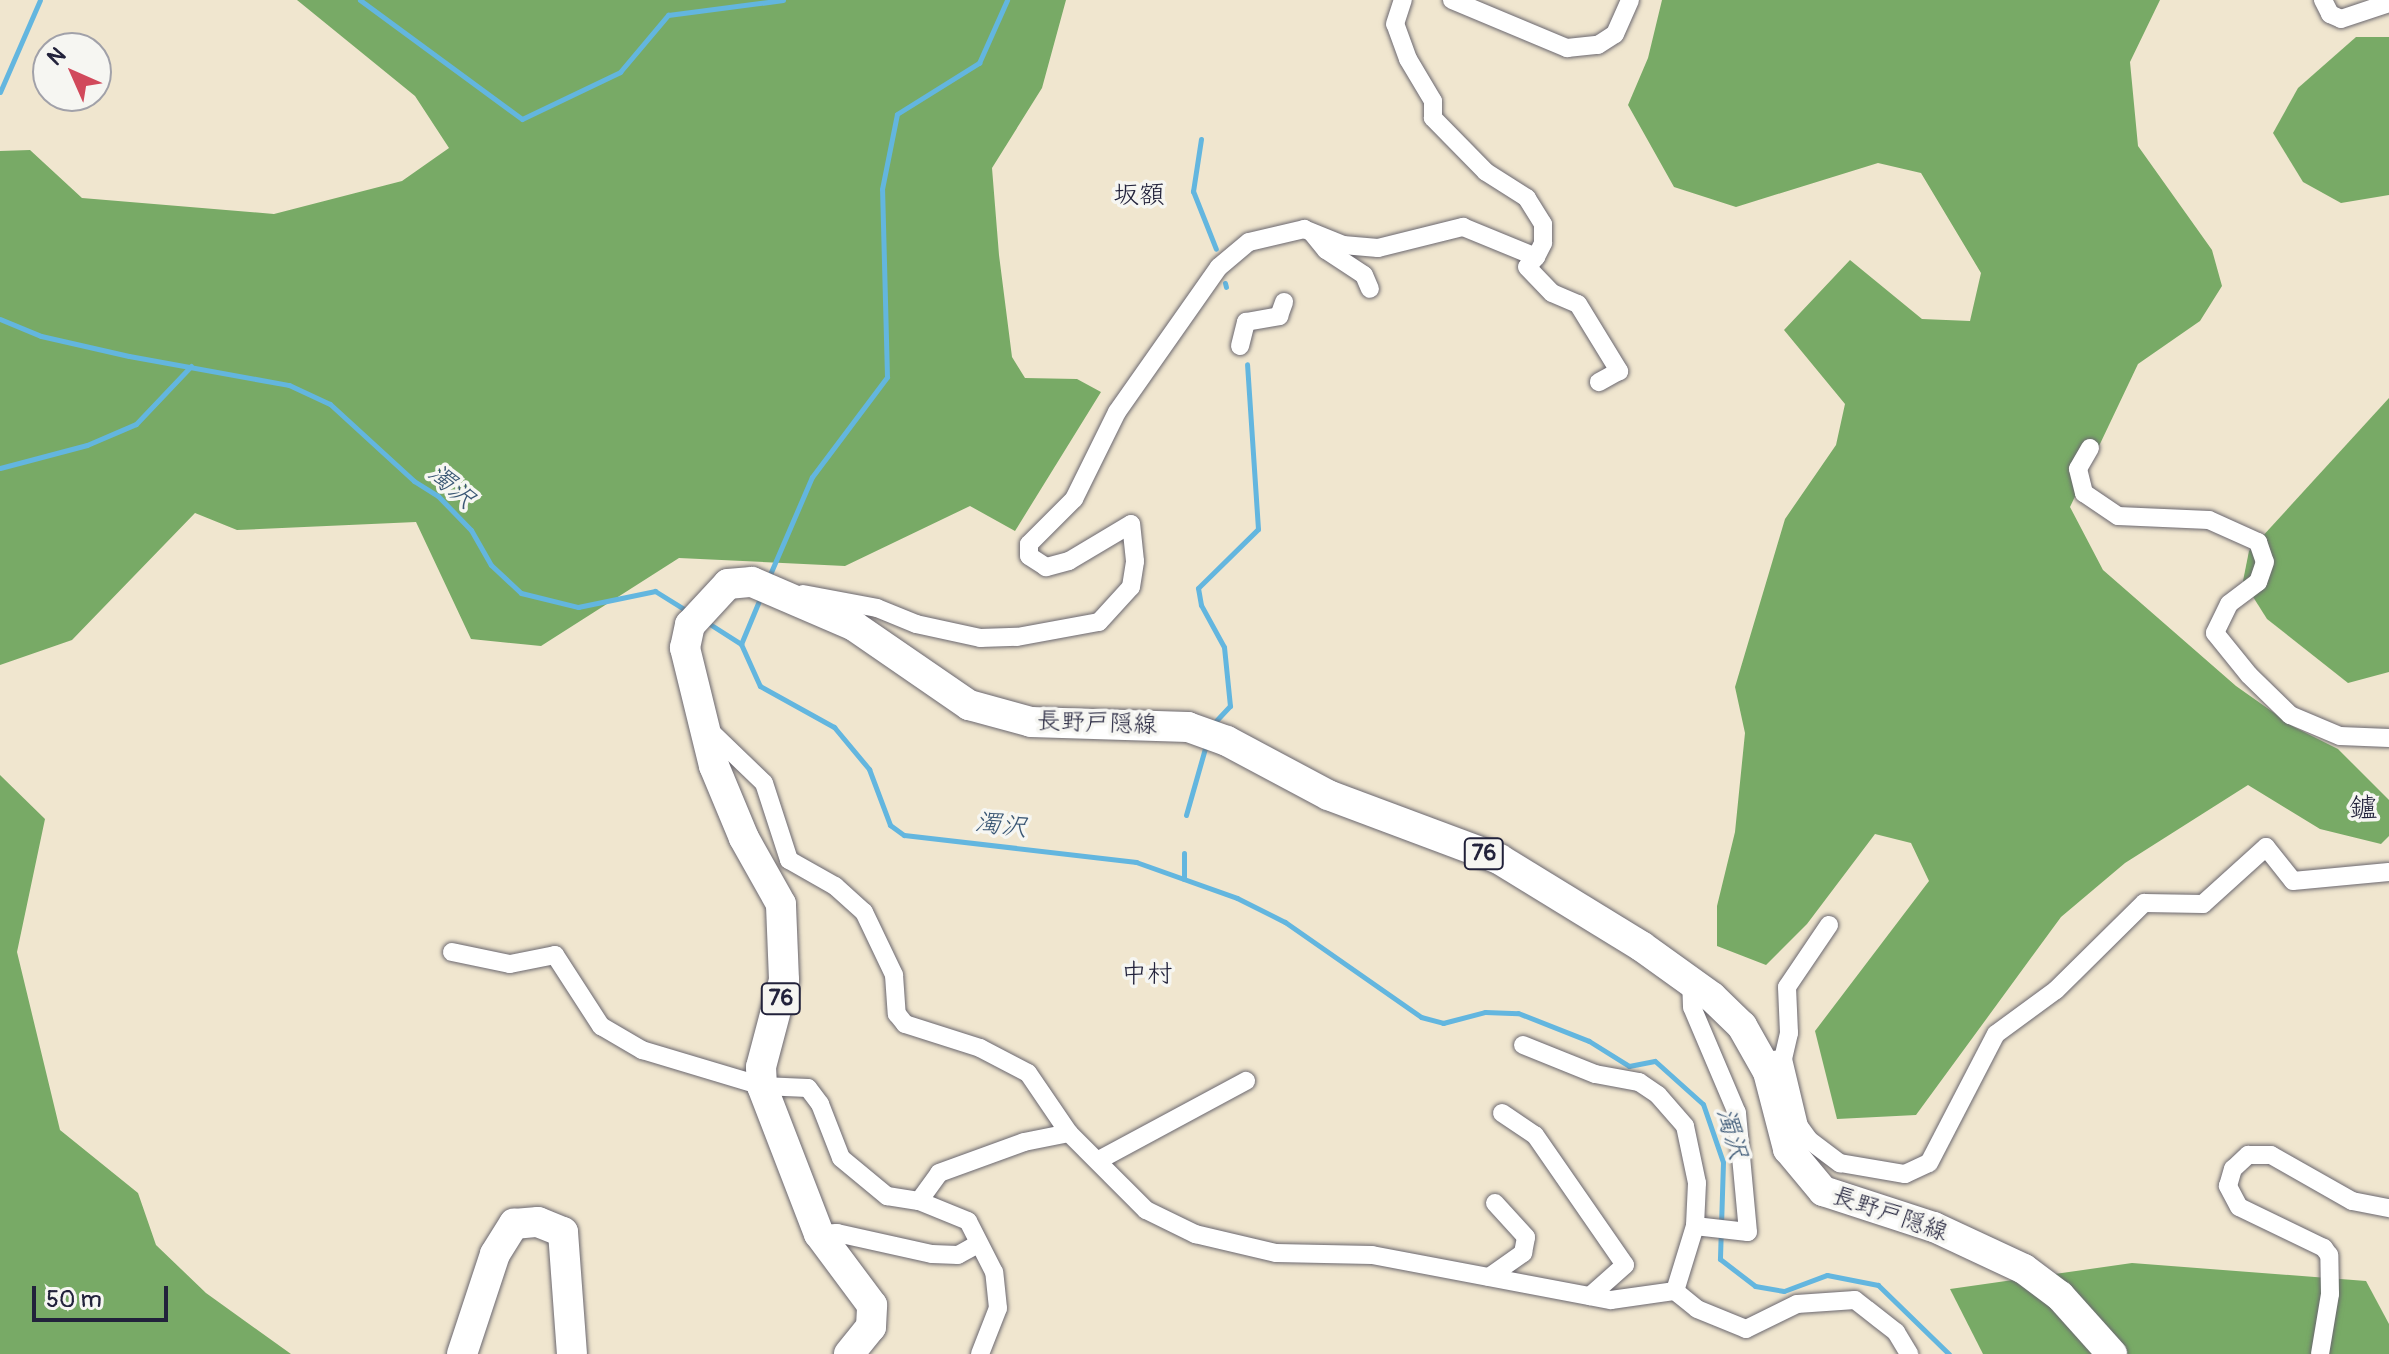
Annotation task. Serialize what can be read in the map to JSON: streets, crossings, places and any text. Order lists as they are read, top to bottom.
{
  "streets": {
    "main road": ["長野戸隠線", "76"]
  },
  "districts": ["坂額", "鑪", "中村"],
  "water": ["濁沢"],
  "scale_bar": "50 m",
  "north": "top left"
}
